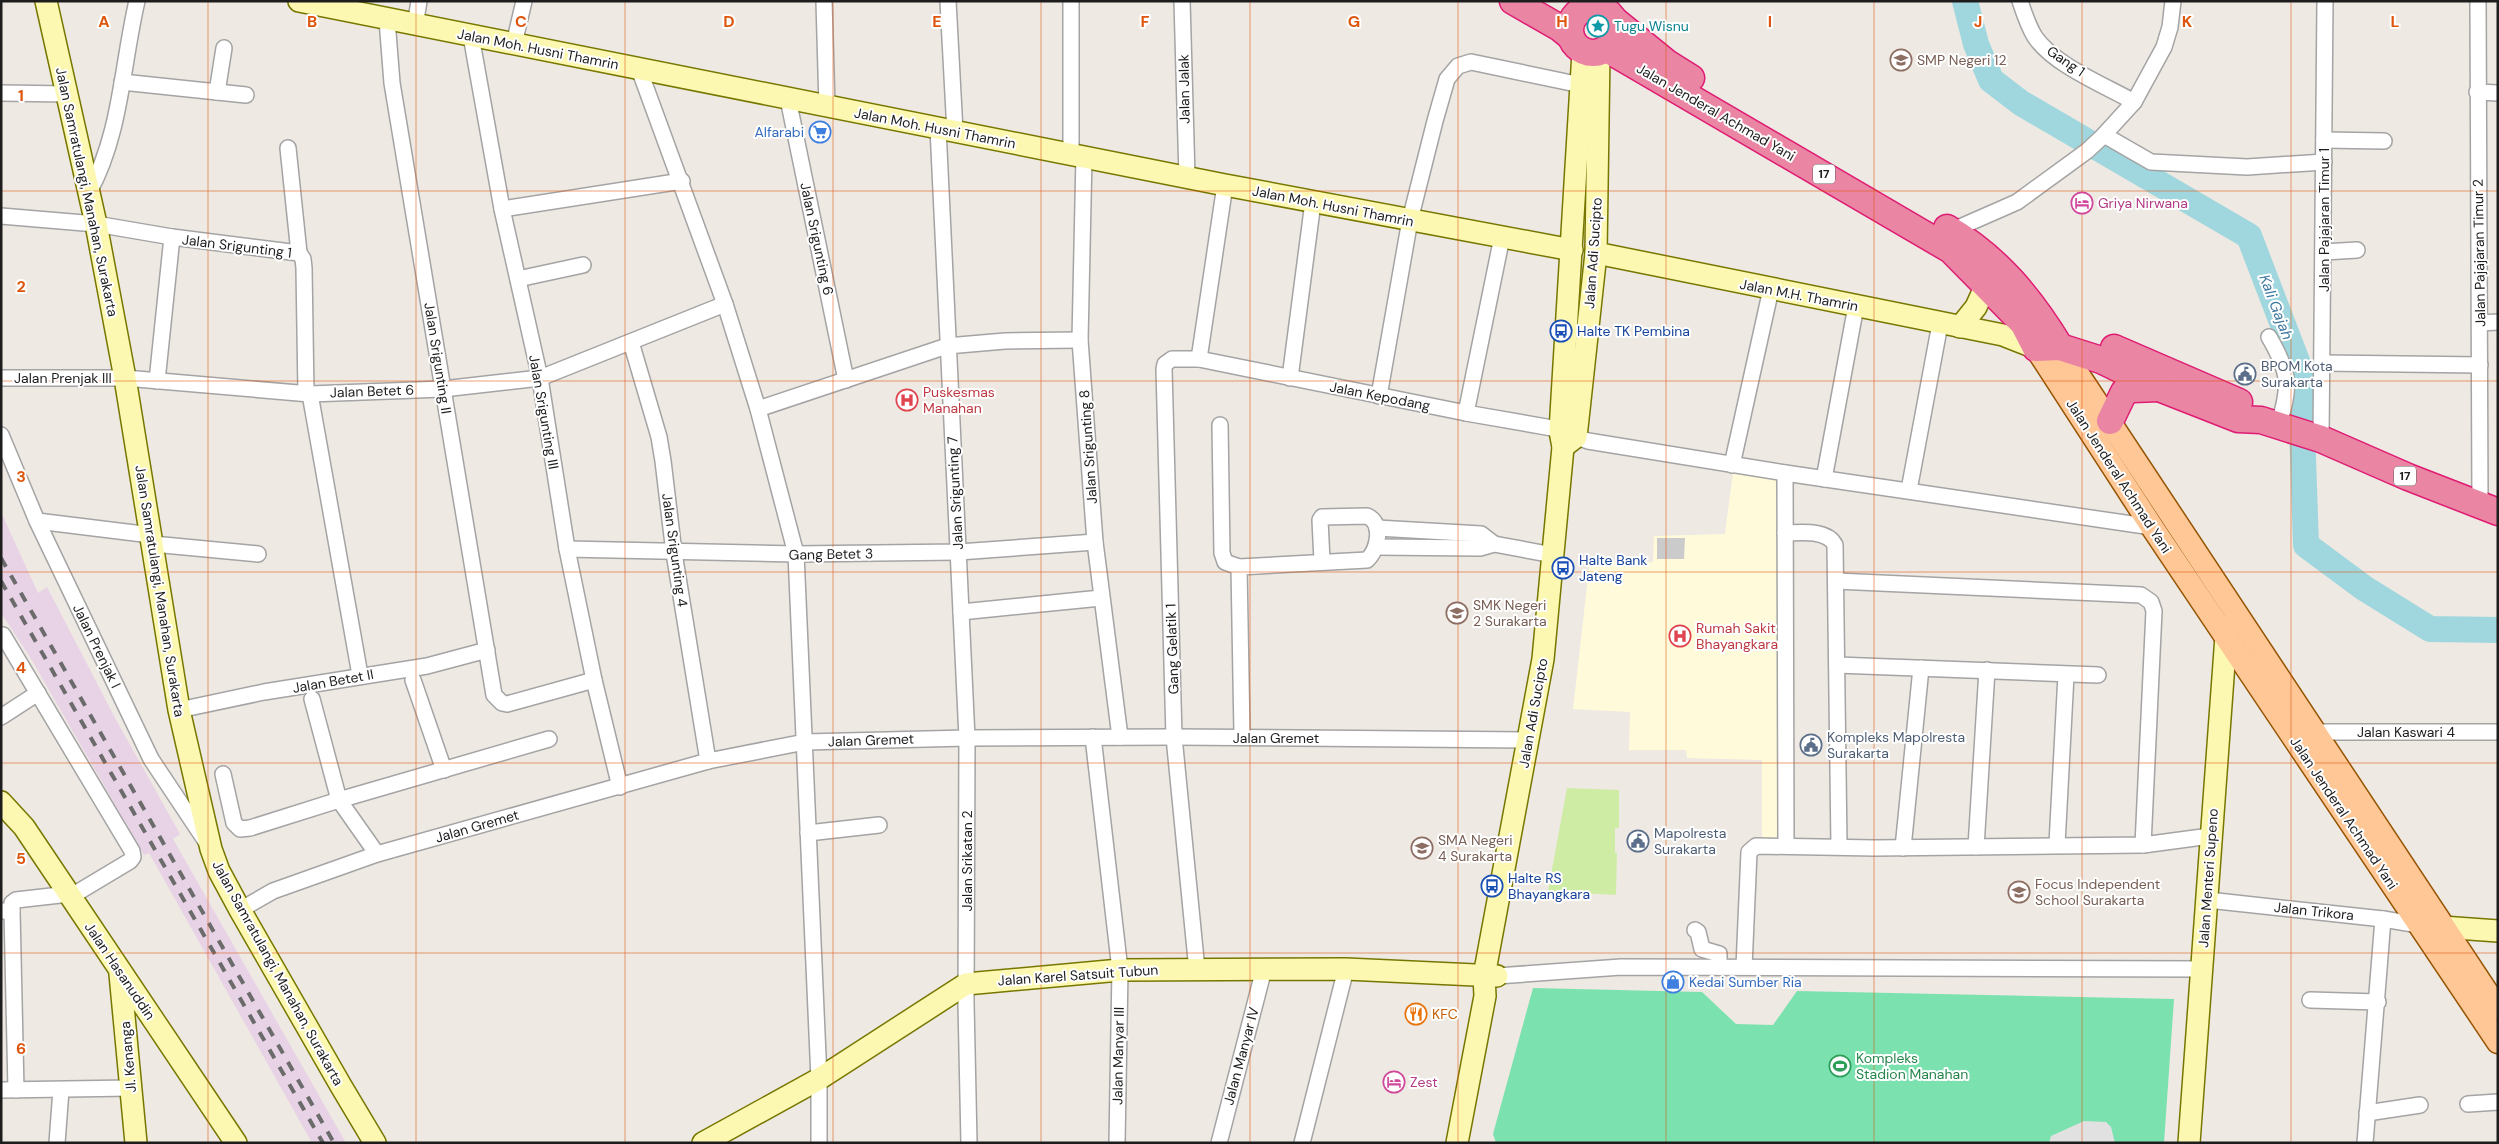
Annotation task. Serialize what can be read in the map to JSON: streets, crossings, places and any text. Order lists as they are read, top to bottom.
{
  "streets": {
    "highway": ["Jalan Jenderal Achmad Yani", "17"],
    "main road": [
      "Jalan Moh. Husni Thamrin",
      "Jalan Samratulangi, Manahan, Surakarta",
      "Jalan Adi Sucipto",
      "Jalan M.H. Thamrin",
      "Jalan Menteri Supeno",
      "Jalan Hasanuddin",
      "Jalan Karel Satsuit Tubun",
      "Jl. Kenanga"
    ],
    "street": [
      "Gang 1",
      "Jalan Jalak",
      "Jalan Pajajaran Timur 1",
      "Jalan Srigunting 6",
      "Jalan Srigunting 1",
      "Jalan Pajajaran Timur 2",
      "Jalan Srigunting II",
      "Jalan Prenjak III",
      "Jalan Betet 6",
      "Jalan Kepodang",
      "Jalan Srigunting III",
      "Jalan Srigunting 8",
      "Jalan Srigunting 7",
      "Jalan Srigunting 4",
      "Gang Betet 3",
      "Jalan Prenjak I",
      "Gang Gelatik 1",
      "Jalan Betet II",
      "Jalan Kaswari 4",
      "Jalan Gremet",
      "Jalan Srikatan 2",
      "Jalan Trikora",
      "Jalan Manyar III",
      "Jalan Manyar IV"
    ]
  },
  "crossings": [
    ["Jalan Moh. Husni Thamrin", "Jalan Jalak"],
    ["Jalan Moh. Husni Thamrin", "Jalan Srigunting 6"],
    ["Jalan Moh. Husni Thamrin", "Jalan Adi Sucipto"],
    ["Jalan Moh. Husni Thamrin", "Jalan Srigunting II"],
    ["Jalan Moh. Husni Thamrin", "Jalan Srigunting III"],
    ["Jalan Moh. Husni Thamrin", "Jalan Srigunting 8"],
    ["Jalan Moh. Husni Thamrin", "Jalan Srigunting 7"],
    ["Jalan Jenderal Achmad Yani", "17"],
    ["Jalan Jenderal Achmad Yani", "Jalan Adi Sucipto"],
    ["Jalan Jenderal Achmad Yani", "Jalan M.H. Thamrin"],
    ["Jalan Jenderal Achmad Yani", "Jalan Kepodang"],
    ["Jalan Jenderal Achmad Yani", "Jalan Kaswari 4"],
    ["Jalan Jenderal Achmad Yani", "Jalan Menteri Supeno"],
    ["Jalan Jenderal Achmad Yani", "Jalan Trikora"],
    ["17", "Jalan Pajajaran Timur 1"],
    ["17", "Jalan Pajajaran Timur 2"],
    ["17", "Jalan M.H. Thamrin"],
    ["Jalan Samratulangi, Manahan, Surakarta", "Jalan Srigunting 1"],
    ["Jalan Samratulangi, Manahan, Surakarta", "Jalan Prenjak III"],
    ["Jalan Samratulangi, Manahan, Surakarta", "Jalan Betet 6"],
    ["Jalan Samratulangi, Manahan, Surakarta", "Jalan Prenjak I"],
    ["Jalan Samratulangi, Manahan, Surakarta", "Jalan Betet II"],
    ["Jalan Samratulangi, Manahan, Surakarta", "Jalan Gremet"],
    ["Jalan Srigunting 1", "Jalan Betet 6"],
    ["Jalan Srigunting 1", "Jalan Betet II"],
    ["Jalan Adi Sucipto", "Jalan M.H. Thamrin"],
    ["Jalan Adi Sucipto", "Jalan Kepodang"],
    ["Jalan Adi Sucipto", "Jalan Gremet"],
    ["Jalan Adi Sucipto", "Jalan Karel Satsuit Tubun"],
    ["Jalan Srigunting II", "Jalan Betet 6"],
    ["Jalan Srigunting II", "Jalan Srigunting III"],
    ["Jalan Srigunting II", "Jalan Betet II"],
    ["Jalan Prenjak III", "Jalan Betet 6"],
    ["Jalan Betet 6", "Jalan Srigunting III"],
    ["Jalan Betet 6", "Jalan Srigunting 4"],
    ["Jalan Kepodang", "Gang Gelatik 1"],
    ["Jalan Srigunting III", "Gang Betet 3"],
    ["Jalan Srigunting III", "Jalan Gremet"],
    ["Jalan Srigunting 8", "Gang Betet 3"],
    ["Jalan Srigunting 8", "Jalan Gremet"],
    ["Jalan Srigunting 7", "Gang Betet 3"],
    ["Jalan Srigunting 7", "Jalan Gremet"],
    ["Jalan Srigunting 7", "Jalan Srikatan 2"],
    ["Jalan Srigunting 4", "Gang Betet 3"],
    ["Jalan Srigunting 4", "Jalan Gremet"],
    ["Gang Gelatik 1", "Jalan Gremet"],
    ["Gang Gelatik 1", "Jalan Karel Satsuit Tubun"],
    ["Jalan Gremet", "Jalan Srikatan 2"],
    ["Jalan Gremet", "Jalan Manyar III"],
    ["Jalan Srikatan 2", "Jalan Karel Satsuit Tubun"],
    ["Jalan Menteri Supeno", "Jalan Trikora"],
    ["Jalan Hasanuddin", "Jl. Kenanga"],
    ["Jalan Karel Satsuit Tubun", "Jalan Manyar III"],
    ["Jalan Karel Satsuit Tubun", "Jalan Manyar IV"]
  ],
  "water": ["Kali Gajah"],
  "places": {
    "place": ["Tugu Wisnu"],
    "school or university": [
      "SMP Negeri 12",
      "SMK Negeri 2 Surakarta",
      "SMA Negeri 4 Surakarta",
      "Focus Independent School Surakarta"
    ],
    "supermarket": ["Alfarabi"],
    "hotel": ["Griya Nirwana", "Zest"],
    "bus stop": ["Halte TK Pembina", "Halte Bank Jateng", "Halte RS Bhayangkara"],
    "public building": ["BPOM Kota Surakarta", "Kompleks Mapolresta Surakarta", "Mapolresta Surakarta"],
    "hospital": ["Puskesmas Manahan", "Rumah Sakit Bhayangkara"],
    "shop": ["Kedai Sumber Ria"],
    "restaurant": ["KFC"],
    "sports": ["Kompleks Stadion Manahan"]
  },
  "grid": {
    "columns": [
      "A",
      "B",
      "C",
      "D",
      "E",
      "F",
      "G",
      "H",
      "I",
      "J",
      "K",
      "L"
    ],
    "rows": [
      "1",
      "2",
      "3",
      "4",
      "5",
      "6"
    ]
  }
}
